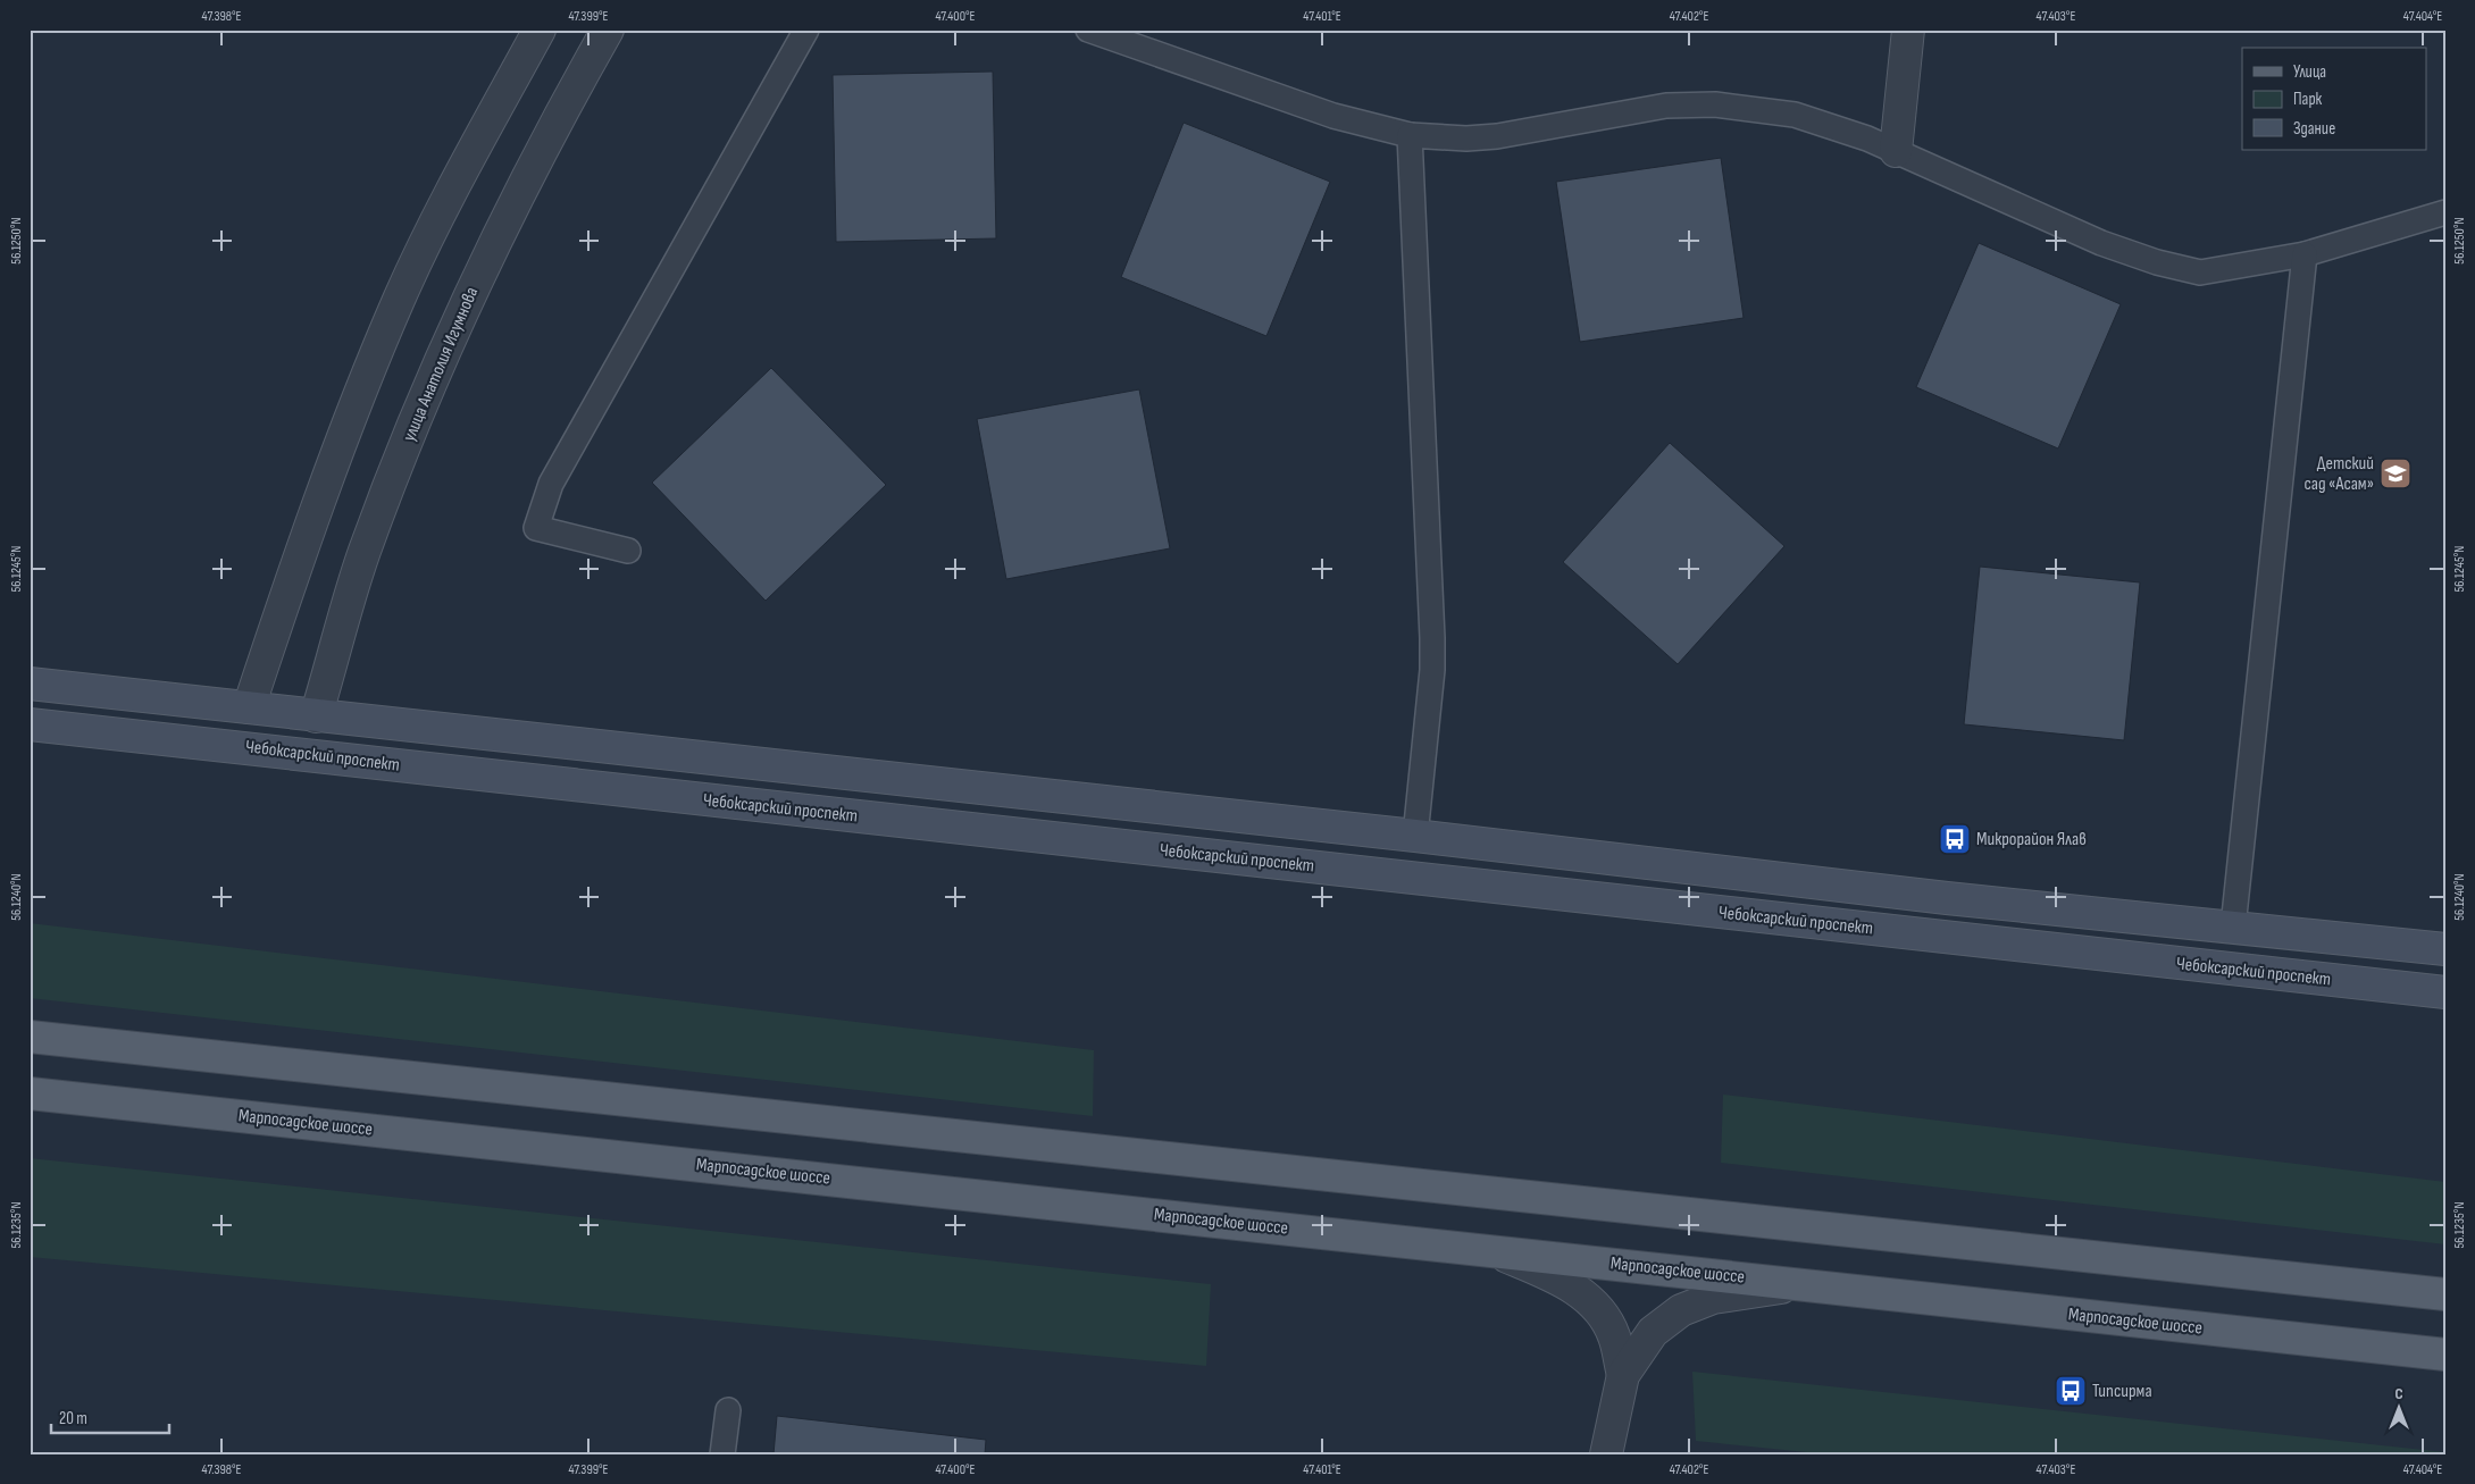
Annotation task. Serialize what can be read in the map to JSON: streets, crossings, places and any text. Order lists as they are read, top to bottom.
{
  "streets": {
    "main road": ["Марпосадское шоссе"],
    "street": ["улица Анатолия Игумнова", "Чебоксарский проспект"]
  },
  "places": {
    "school or university": ["Детский сад «Асам»"],
    "bus stop": ["Микрорайон Ялав", "Типсирма"]
  },
  "legend": ["Улица", "Парк", "Здание"],
  "scale_bar": "20 m",
  "north": "top",
  "coordinates": [
    "47.398°E",
    "47.399°E",
    "47.400°E",
    "47.401°E",
    "47.402°E",
    "47.403°E",
    "47.404°E",
    "56.1250°N",
    "56.1245°N",
    "56.1240°N",
    "56.1235°N"
  ]
}
